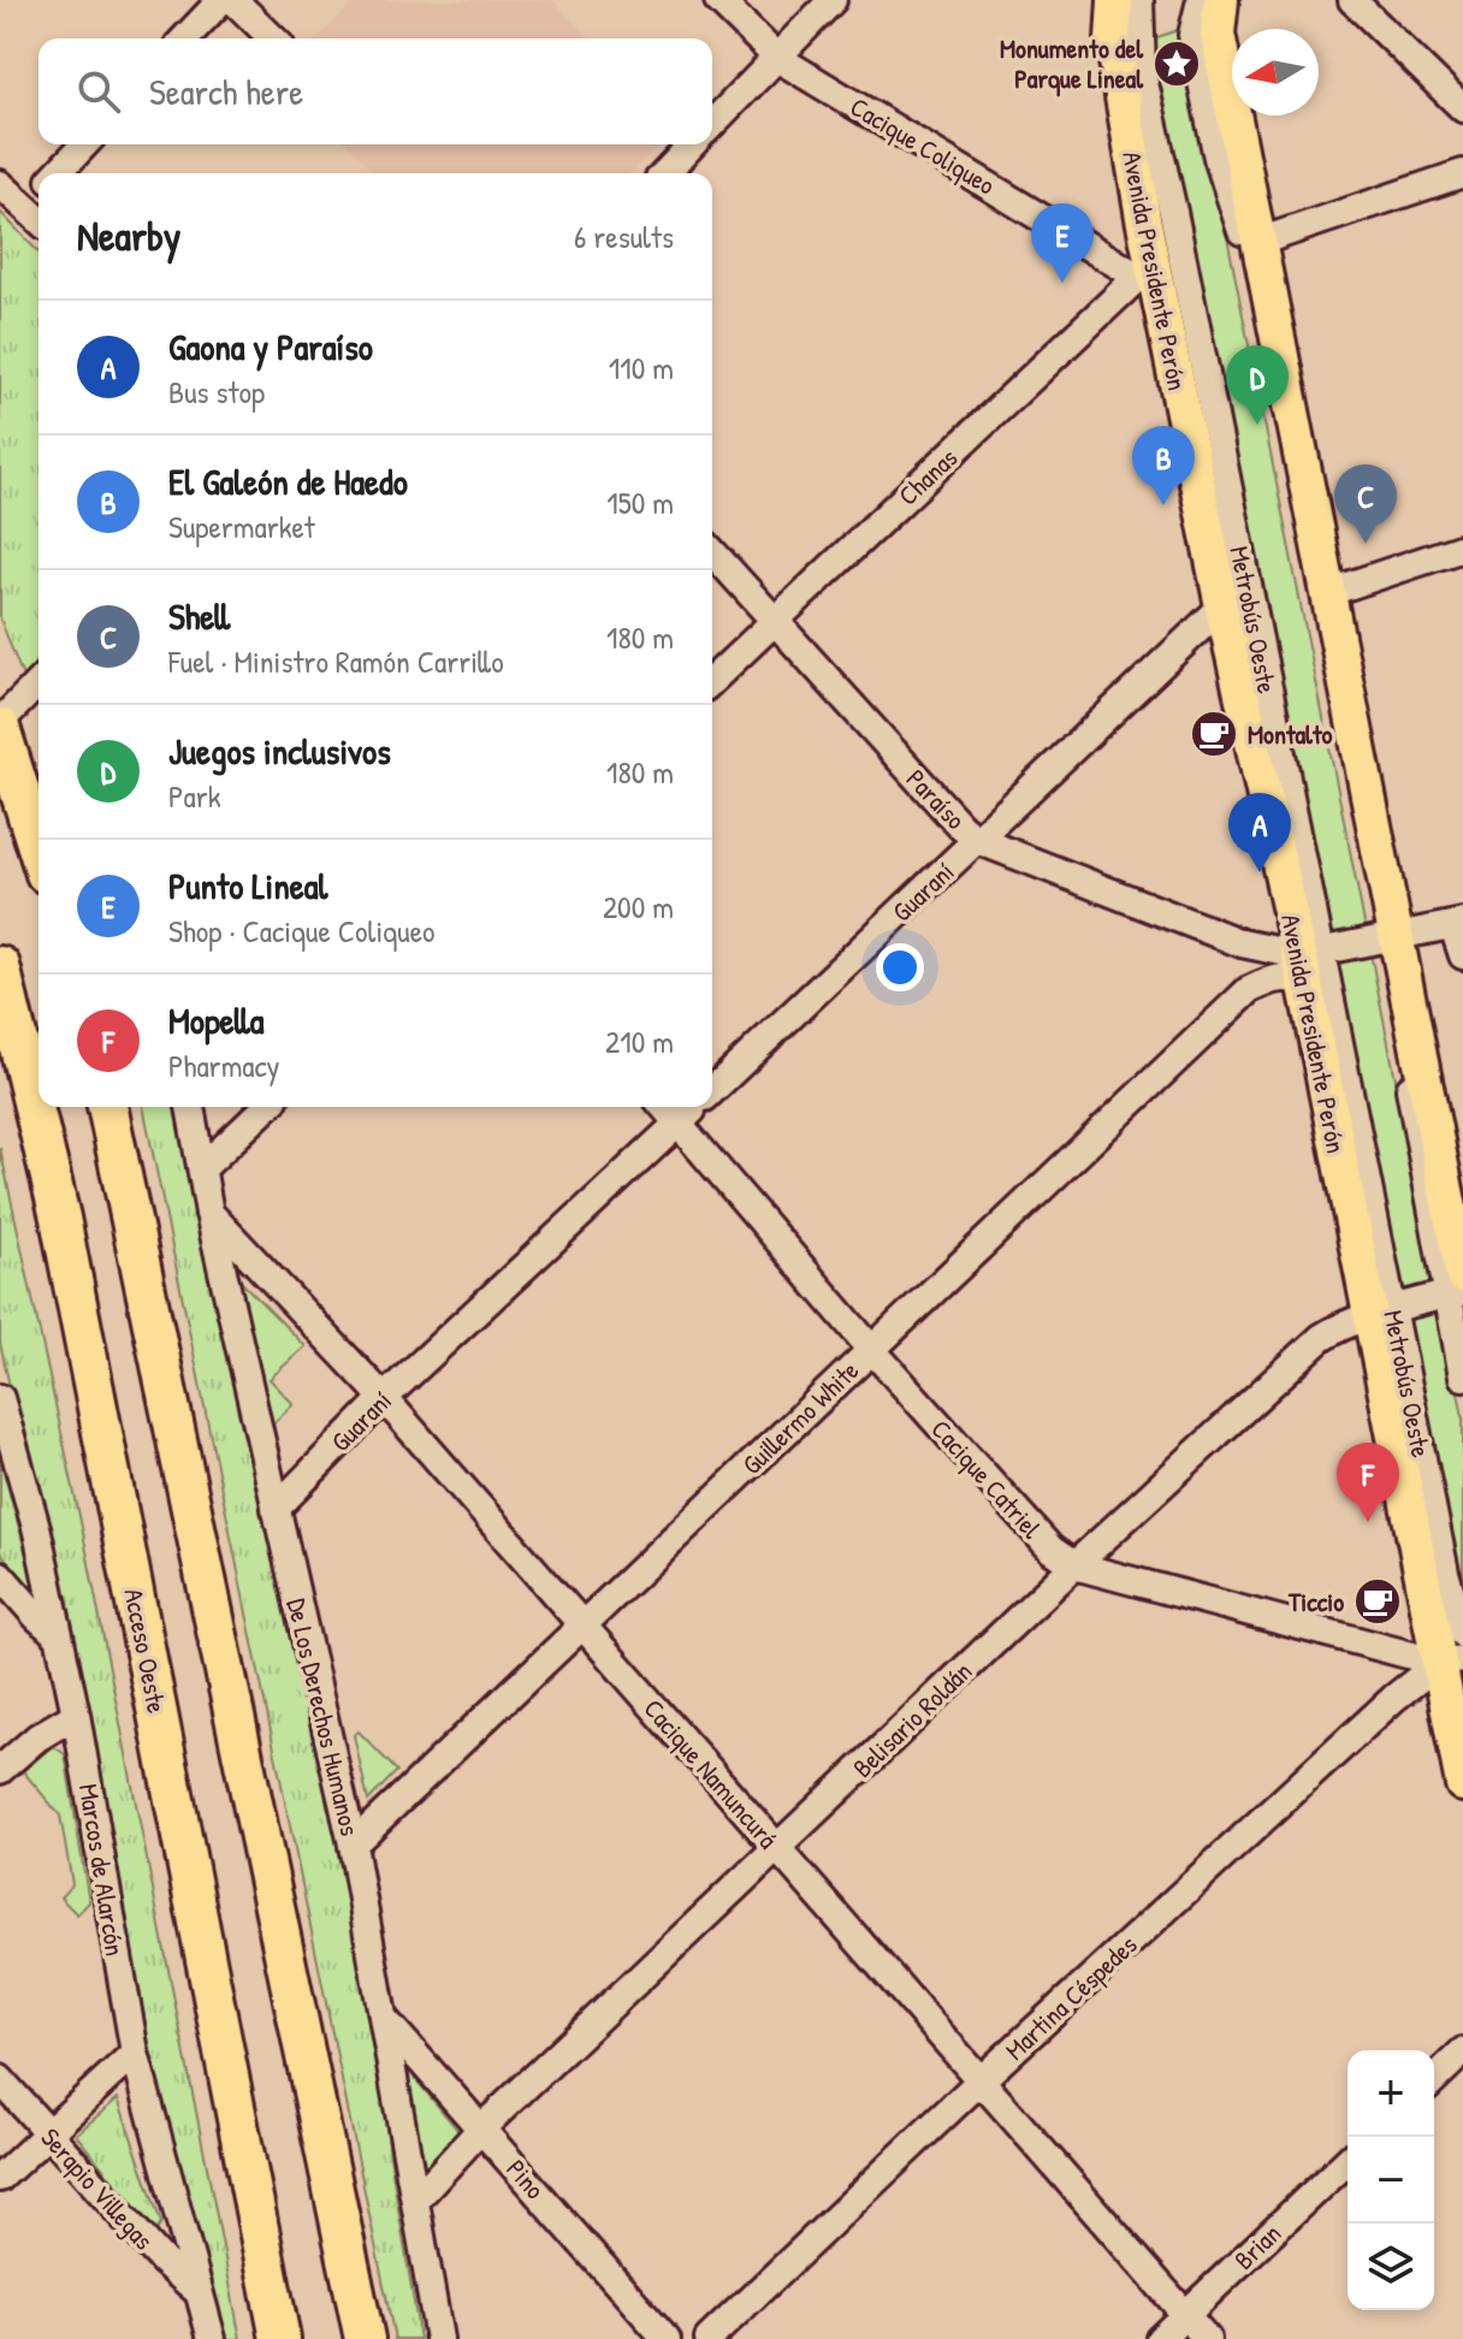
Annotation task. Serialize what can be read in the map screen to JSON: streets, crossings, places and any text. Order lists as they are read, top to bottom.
{
  "streets": {
    "highway": ["Acceso Oeste"],
    "main road": ["Avenida Presidente Perón"],
    "street": [
      "Cacique Coliqueo",
      "Chanas",
      "Metrobús Oeste",
      "Paraíso",
      "Guaraní",
      "Guillermo White",
      "Cacique Catriel",
      "De Los Derechos Humanos",
      "Belisario Roldán",
      "Cacique Namuncurá",
      "Marcos de Alarcón",
      "Martina Céspedes",
      "Pino",
      "Serapio Villegas",
      "Brian"
    ]
  },
  "crossings": [
    ["Cacique Coliqueo", "Avenida Presidente Perón"],
    ["Cacique Coliqueo", "Chanas"],
    ["Avenida Presidente Perón", "Chanas"],
    ["Avenida Presidente Perón", "Metrobús Oeste"],
    ["Avenida Presidente Perón", "Paraíso"],
    ["Avenida Presidente Perón", "Guaraní"],
    ["Avenida Presidente Perón", "Guillermo White"],
    ["Avenida Presidente Perón", "Cacique Catriel"],
    ["Avenida Presidente Perón", "Belisario Roldán"],
    ["Avenida Presidente Perón", "Martina Céspedes"],
    ["Chanas", "Paraíso"],
    ["Metrobús Oeste", "Paraíso"],
    ["Metrobús Oeste", "Guillermo White"],
    ["Metrobús Oeste", "Belisario Roldán"],
    ["Paraíso", "Guaraní"],
    ["Paraíso", "Guillermo White"],
    ["Guaraní", "Cacique Catriel"],
    ["Guaraní", "De Los Derechos Humanos"],
    ["Guaraní", "Cacique Namuncurá"],
    ["Guillermo White", "Cacique Catriel"],
    ["Guillermo White", "De Los Derechos Humanos"],
    ["Guillermo White", "Cacique Namuncurá"],
    ["Cacique Catriel", "Belisario Roldán"],
    ["Cacique Catriel", "Martina Céspedes"],
    ["De Los Derechos Humanos", "Belisario Roldán"],
    ["De Los Derechos Humanos", "Cacique Namuncurá"],
    ["De Los Derechos Humanos", "Pino"],
    ["Belisario Roldán", "Cacique Namuncurá"],
    ["Belisario Roldán", "Pino"],
    ["Cacique Namuncurá", "Martina Céspedes"],
    ["Cacique Namuncurá", "Brian"],
    ["Marcos de Alarcón", "Serapio Villegas"]
  ],
  "places": {
    "place": ["Monumento del Parque Lineal"],
    "cafe": ["Montalto", "Ticcio"]
  },
  "north": "left",
  "page": {
    "search": "Search here",
    "heading": ["Nearby", "6 results"],
    "pins": [
      "E",
      "D",
      "B",
      "C",
      "A",
      "F"
    ],
    "list": [
      {
        "mark": "A",
        "name": "Gaona y Paraíso",
        "note": "Bus stop",
        "value": "110 m"
      },
      {
        "mark": "B",
        "name": "El Galeón de Haedo",
        "note": "Supermarket",
        "value": "150 m"
      },
      {
        "mark": "C",
        "name": "Shell",
        "note": "Fuel · Ministro Ramón Carrillo",
        "value": "180 m"
      },
      {
        "mark": "D",
        "name": "Juegos inclusivos",
        "note": "Park",
        "value": "180 m"
      },
      {
        "mark": "E",
        "name": "Punto Lineal",
        "note": "Shop · Cacique Coliqueo",
        "value": "200 m"
      },
      {
        "mark": "F",
        "name": "Mopella",
        "note": "Pharmacy",
        "value": "210 m"
      }
    ],
    "map_buttons": ["+", "−"]
  }
}
